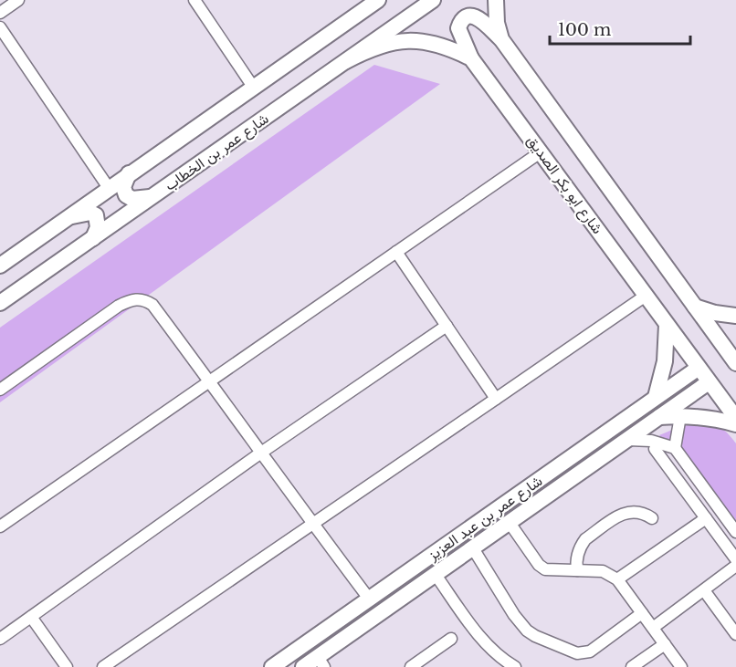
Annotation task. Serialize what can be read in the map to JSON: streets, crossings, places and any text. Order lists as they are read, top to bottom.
{
  "streets": {
    "street": ["شارع عمر بن الخطاب", "شارع ابو بكر الصديق", "شارع عمر بن عبد العزيز"]
  },
  "crossings": [
    ["شارع عمر بن الخطاب", "شارع ابو بكر الصديق"],
    ["شارع ابو بكر الصديق", "شارع عمر بن عبد العزيز"]
  ],
  "scale_bar": "100 m"
}
